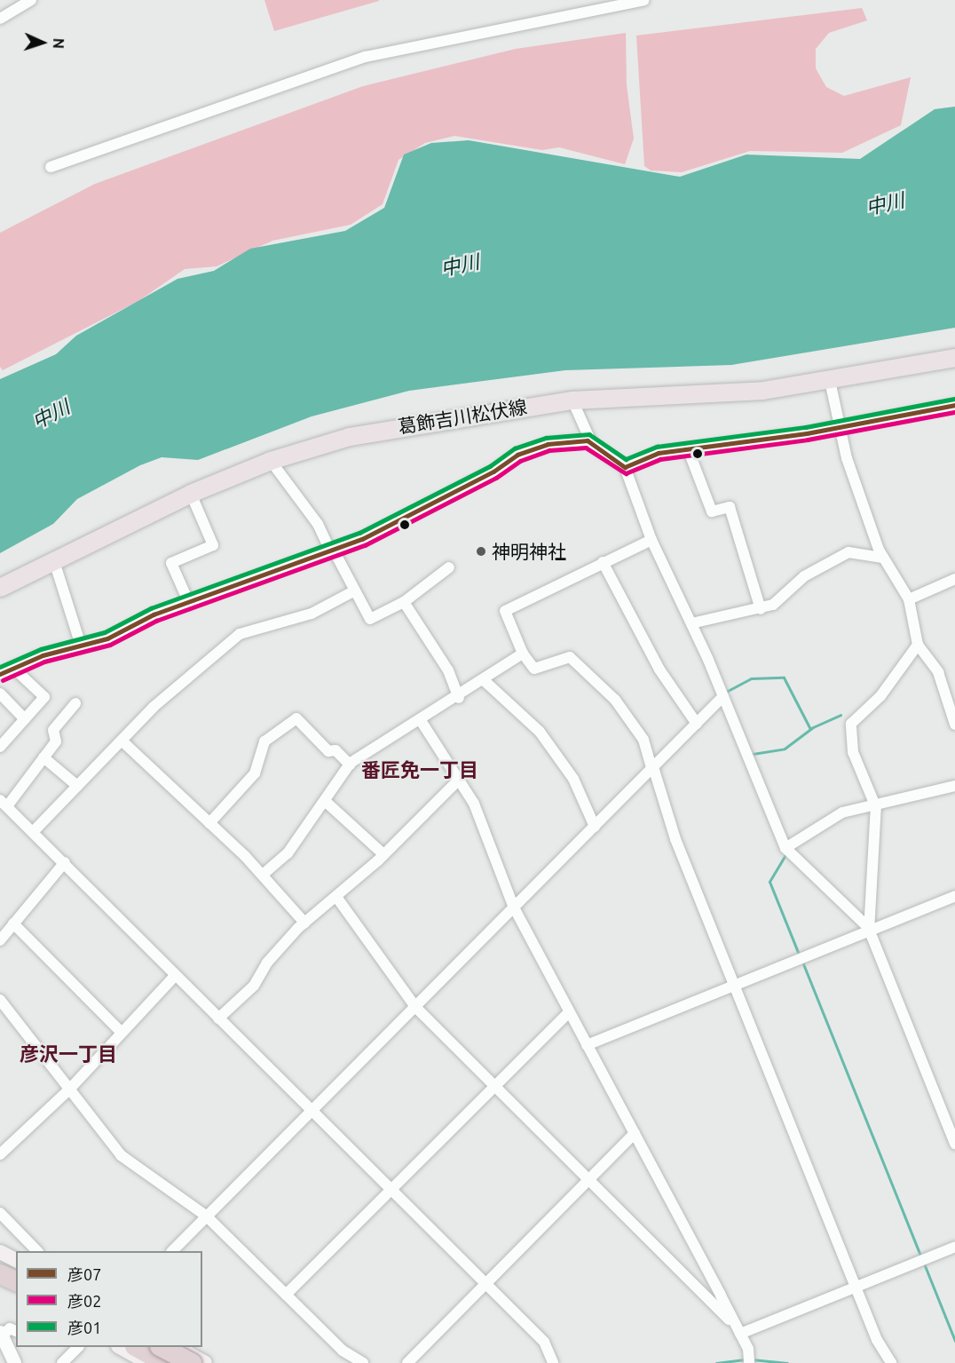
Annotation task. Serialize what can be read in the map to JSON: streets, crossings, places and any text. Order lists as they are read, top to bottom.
{
  "streets": {
    "main road": ["葛飾吉川松伏線"]
  },
  "districts": ["番匠免一丁目", "彦沢一丁目"],
  "water": ["中川"],
  "places": ["神明神社"],
  "lines": ["transit line 彦01", "transit line 彦07", "transit line 彦02"],
  "legend": ["彦07", "彦02", "彦01"],
  "north": "right"
}
